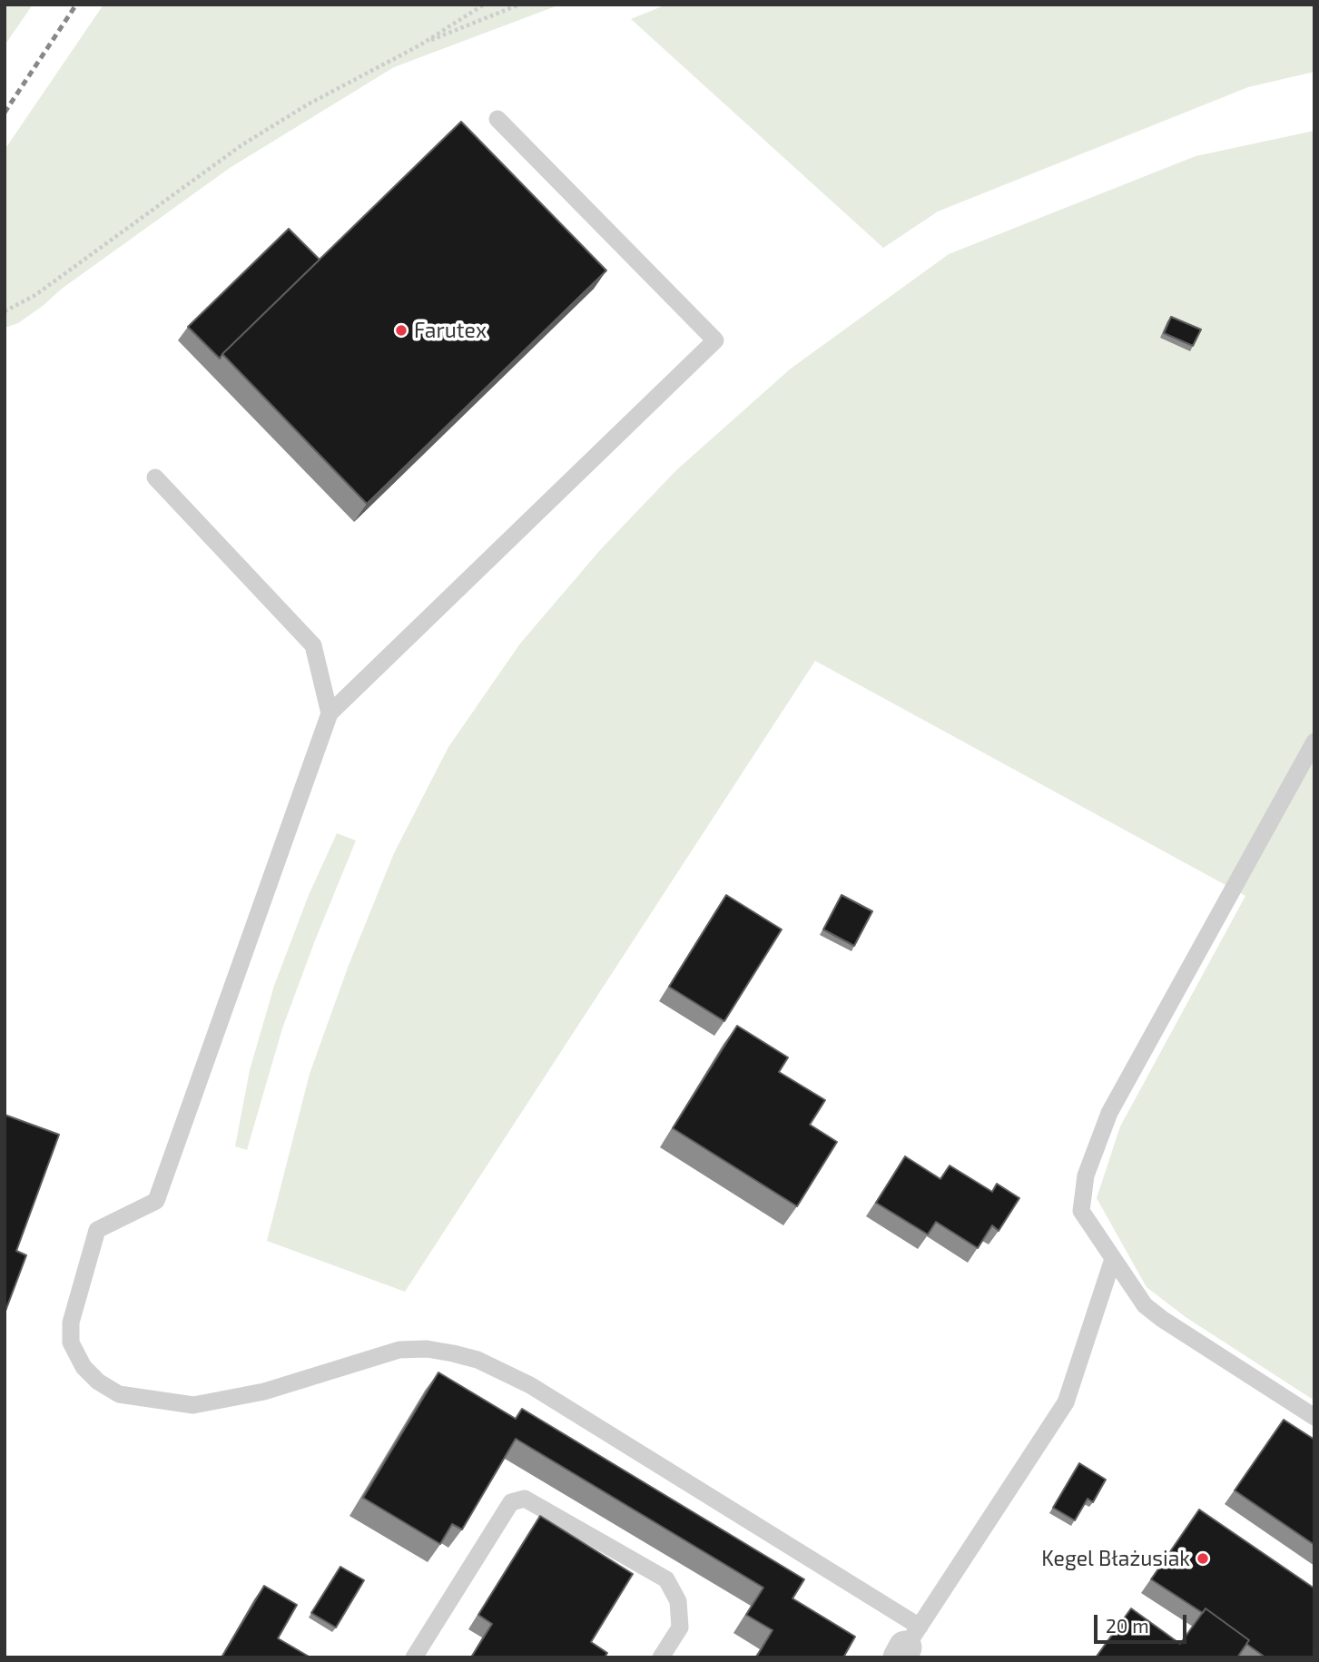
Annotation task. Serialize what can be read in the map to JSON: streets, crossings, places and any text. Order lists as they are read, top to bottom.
{
  "places": ["Farutex", "Kegel Błażusiak"],
  "scale_bar": "20 m"
}
